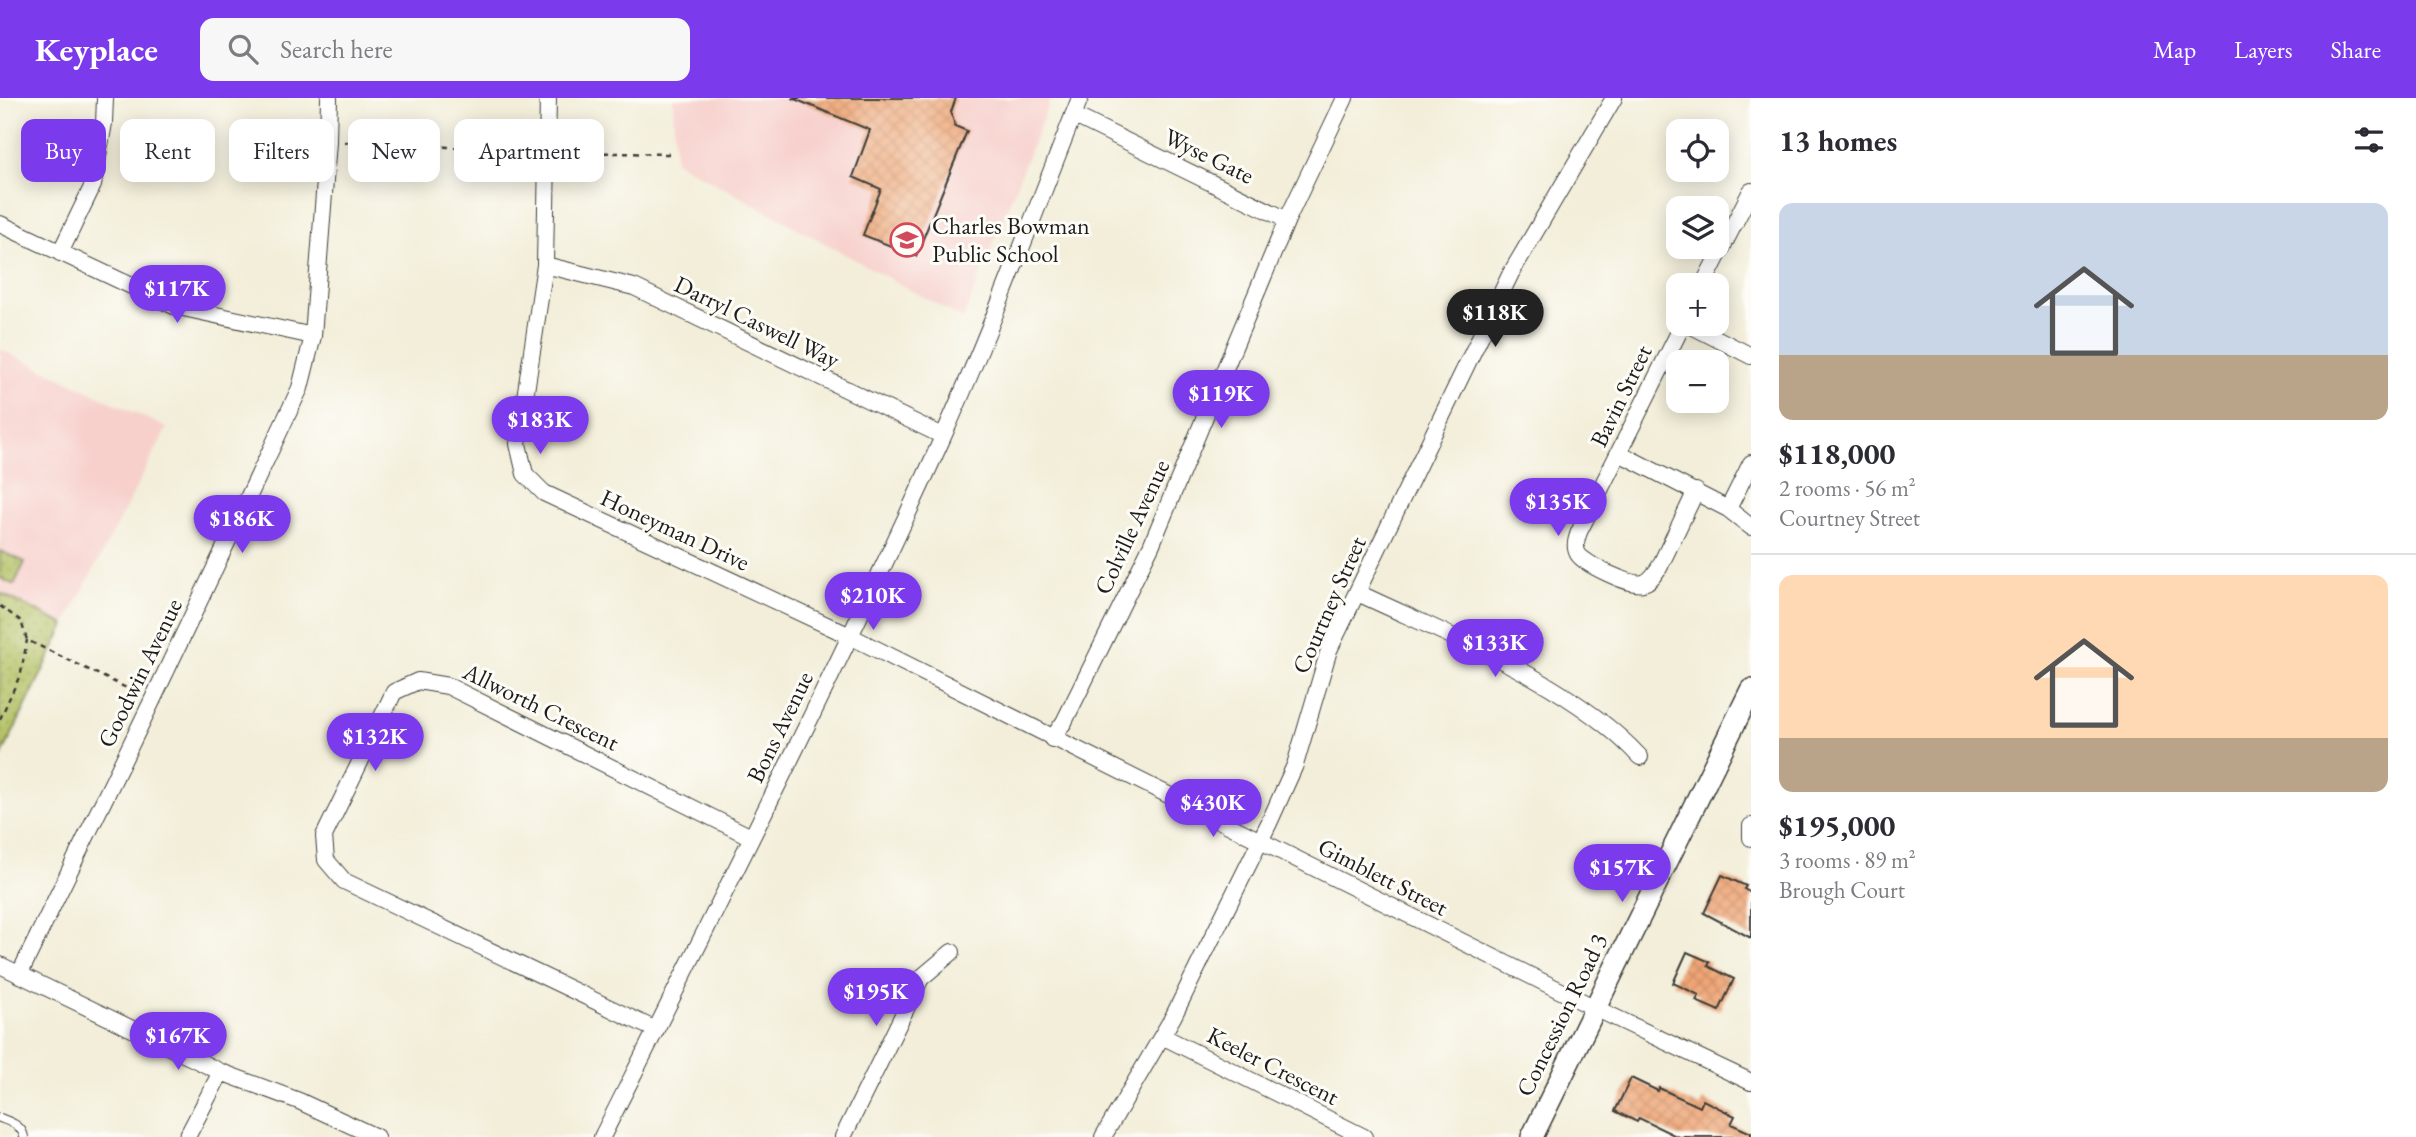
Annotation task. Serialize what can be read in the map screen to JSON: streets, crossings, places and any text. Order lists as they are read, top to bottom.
{
  "streets": {
    "street": [
      "Wyse Gate",
      "Darryl Caswell Way",
      "Bavin Street",
      "Colville Avenue",
      "Honeyman Drive",
      "Courtney Street",
      "Goodwin Avenue",
      "Allworth Crescent",
      "Bons Avenue",
      "Gimblett Street",
      "Concession Road 3",
      "Keeler Crescent"
    ]
  },
  "crossings": [
    ["Wyse Gate", "Colville Avenue"],
    ["Wyse Gate", "Bons Avenue"],
    ["Darryl Caswell Way", "Honeyman Drive"],
    ["Darryl Caswell Way", "Bons Avenue"],
    ["Colville Avenue", "Gimblett Street"],
    ["Honeyman Drive", "Bons Avenue"],
    ["Honeyman Drive", "Gimblett Street"],
    ["Courtney Street", "Gimblett Street"],
    ["Courtney Street", "Keeler Crescent"],
    ["Allworth Crescent", "Bons Avenue"],
    ["Bons Avenue", "Gimblett Street"],
    ["Gimblett Street", "Concession Road 3"]
  ],
  "places": {
    "school or university": ["Charles Bowman Public School"]
  },
  "page": {
    "header": "Keyplace",
    "search": "Search here",
    "nav": ["Map", "Layers", "Share"],
    "heading": "13 homes",
    "map_buttons": ["+", "−"],
    "chip": [
      "Buy",
      "Rent",
      "Filters",
      "New",
      "Apartment"
    ],
    "list": [
      {
        "name": "$118,000",
        "note": "2 rooms · 56 m² · Courtney Street"
      },
      {
        "name": "$195,000",
        "note": "3 rooms · 89 m² · Brough Court"
      }
    ],
    "price": [
      "$117K",
      "$118K",
      "$119K",
      "$183K",
      "$135K",
      "$186K",
      "$210K",
      "$133K",
      "$132K",
      "$430K",
      "$157K",
      "$195K",
      "$167K"
    ]
  }
}
